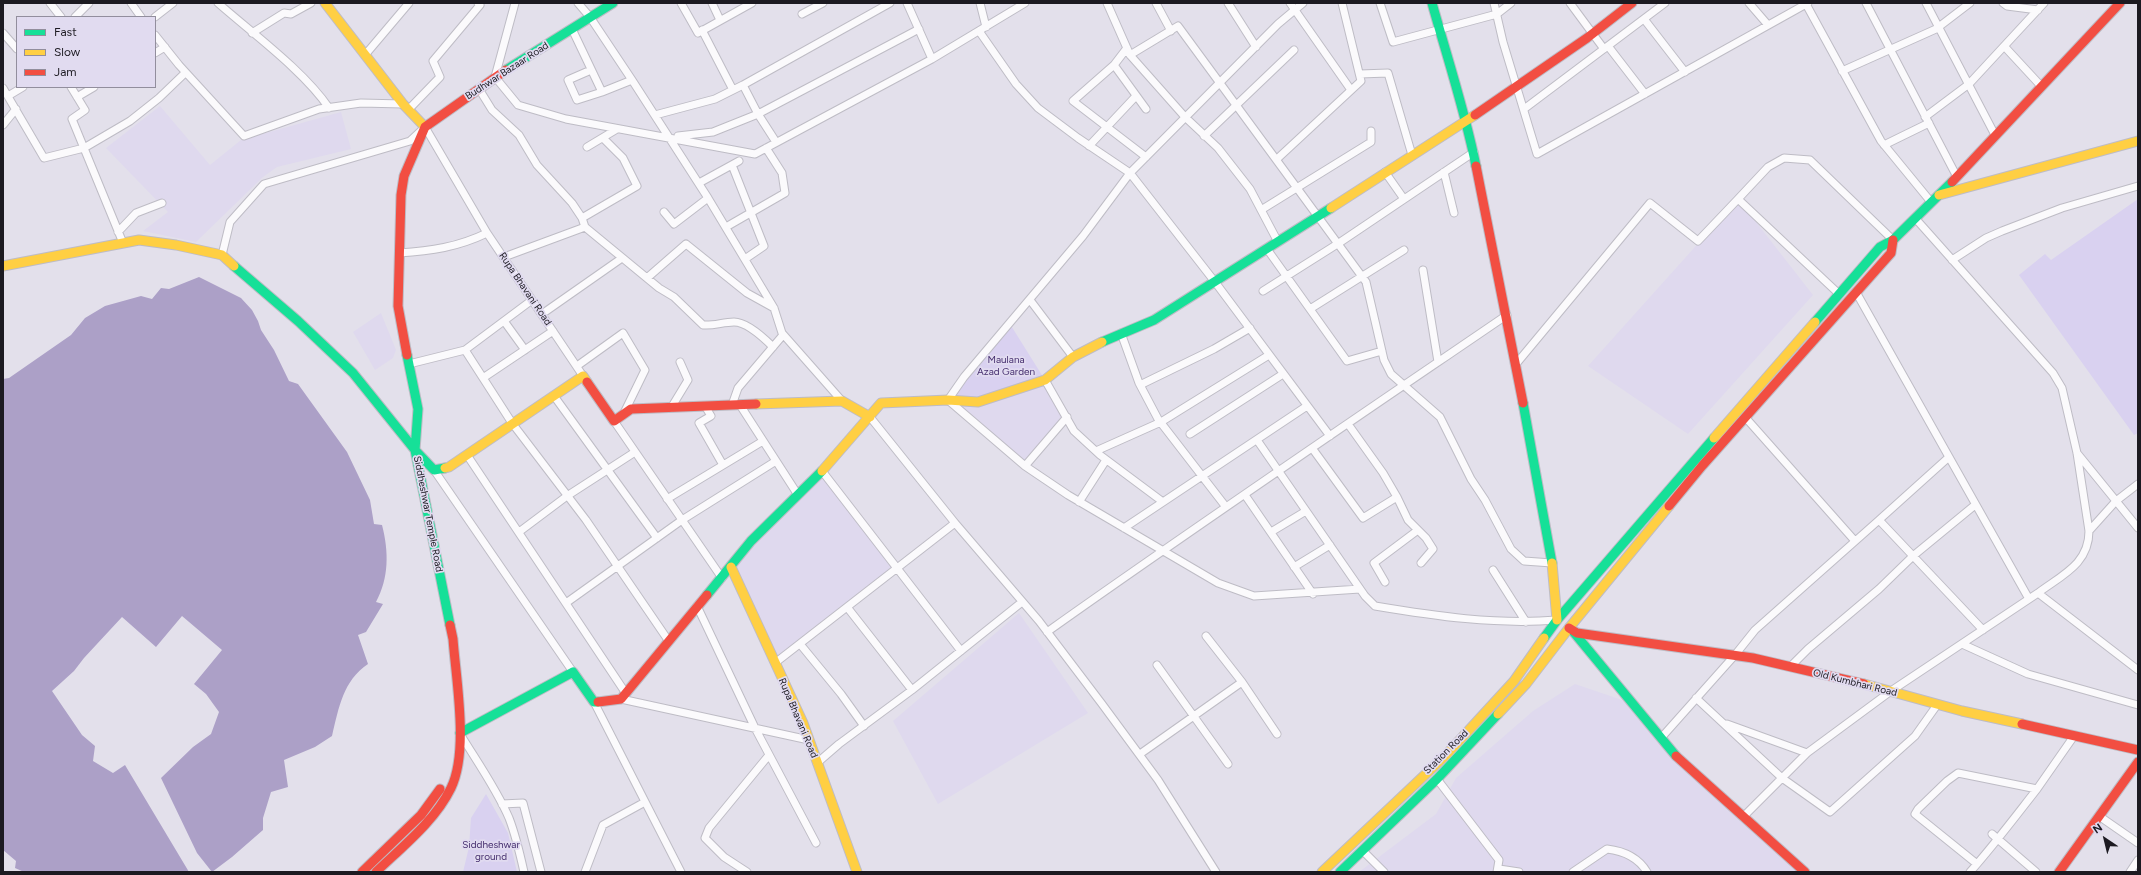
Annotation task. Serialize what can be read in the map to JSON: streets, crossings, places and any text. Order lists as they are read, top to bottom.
{
  "streets": {
    "main road": [
      "Budhwar Bazaar Road",
      "Rupa Bhavani Road",
      "Siddheshwar Temple Road",
      "Old Kumbhari Road",
      "Station Road"
    ]
  },
  "crossings": [
    ["Budhwar Bazaar Road", "Rupa Bhavani Road"],
    ["Budhwar Bazaar Road", "Siddheshwar Temple Road"],
    ["Rupa Bhavani Road", "Siddheshwar Temple Road"]
  ],
  "parks": ["Maulana Azad Garden", "Siddheshwar ground"],
  "legend": ["Fast", "Slow", "Jam"],
  "north": "top left"
}
